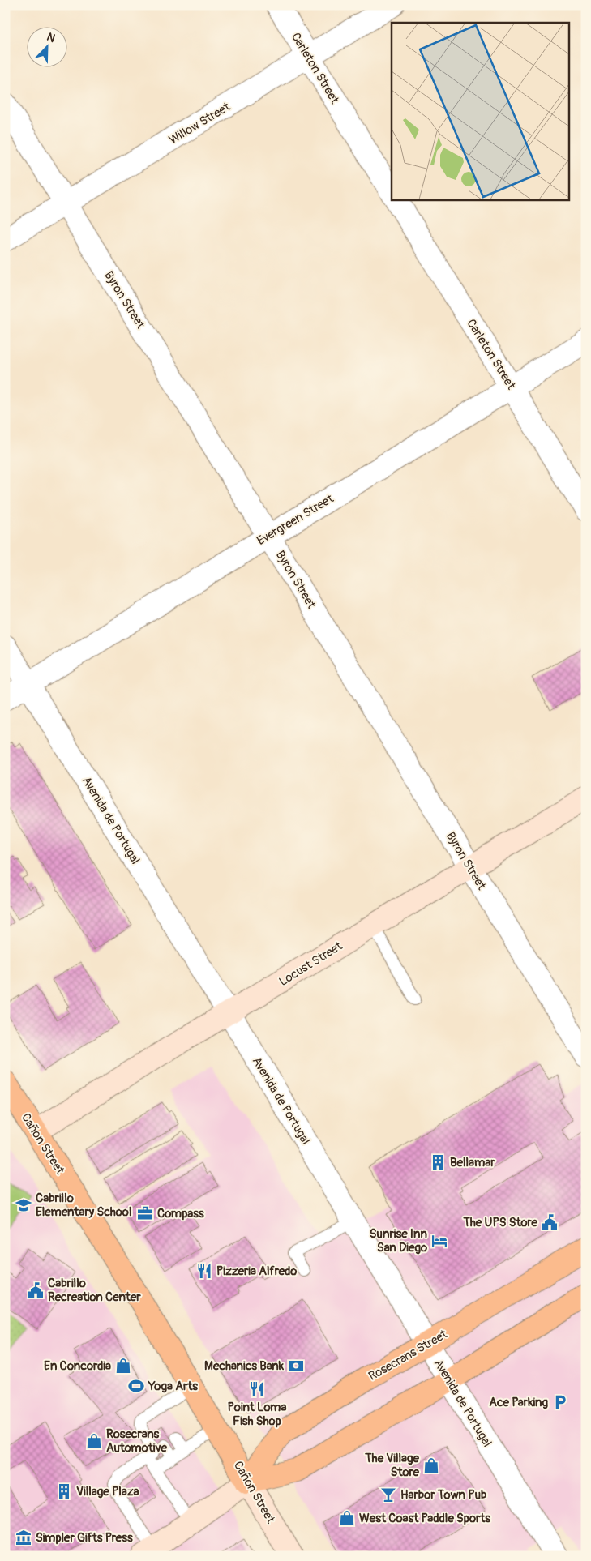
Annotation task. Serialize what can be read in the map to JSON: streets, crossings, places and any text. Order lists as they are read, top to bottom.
{
  "streets": {
    "main road": ["Cañon Street", "Rosecrans Street"],
    "street": [
      "Carleton Street",
      "Willow Street",
      "Byron Street",
      "Evergreen Street",
      "Avenida de Portugal",
      "Locust Street"
    ]
  },
  "crossings": [
    ["Carleton Street", "Willow Street"],
    ["Carleton Street", "Evergreen Street"],
    ["Willow Street", "Byron Street"],
    ["Byron Street", "Evergreen Street"],
    ["Byron Street", "Locust Street"],
    ["Evergreen Street", "Avenida de Portugal"],
    ["Avenida de Portugal", "Locust Street"],
    ["Avenida de Portugal", "Rosecrans Street"],
    ["Locust Street", "Cañon Street"],
    ["Cañon Street", "Rosecrans Street"]
  ],
  "places": {
    "building": ["Bellamar", "Village Plaza"],
    "school or university": ["Cabrillo Elementary School"],
    "office": ["Compass"],
    "public building": ["The UPS Store", "Cabrillo Recreation Center"],
    "hotel": ["Sunrise Inn San Diego"],
    "restaurant": ["Pizzeria Alfredo", "Point Loma Fish Shop"],
    "shop": [
      "En Concordia",
      "Rosecrans Automotive",
      "The Village Store",
      "West Coast Paddle Sports"
    ],
    "bank": ["Mechanics Bank"],
    "sports": ["Yoga Arts"],
    "parking": ["Ace Parking"],
    "bar": ["Harbor Town Pub"],
    "museum": ["Simpler Gifts Press"]
  },
  "north": "top right"
}
